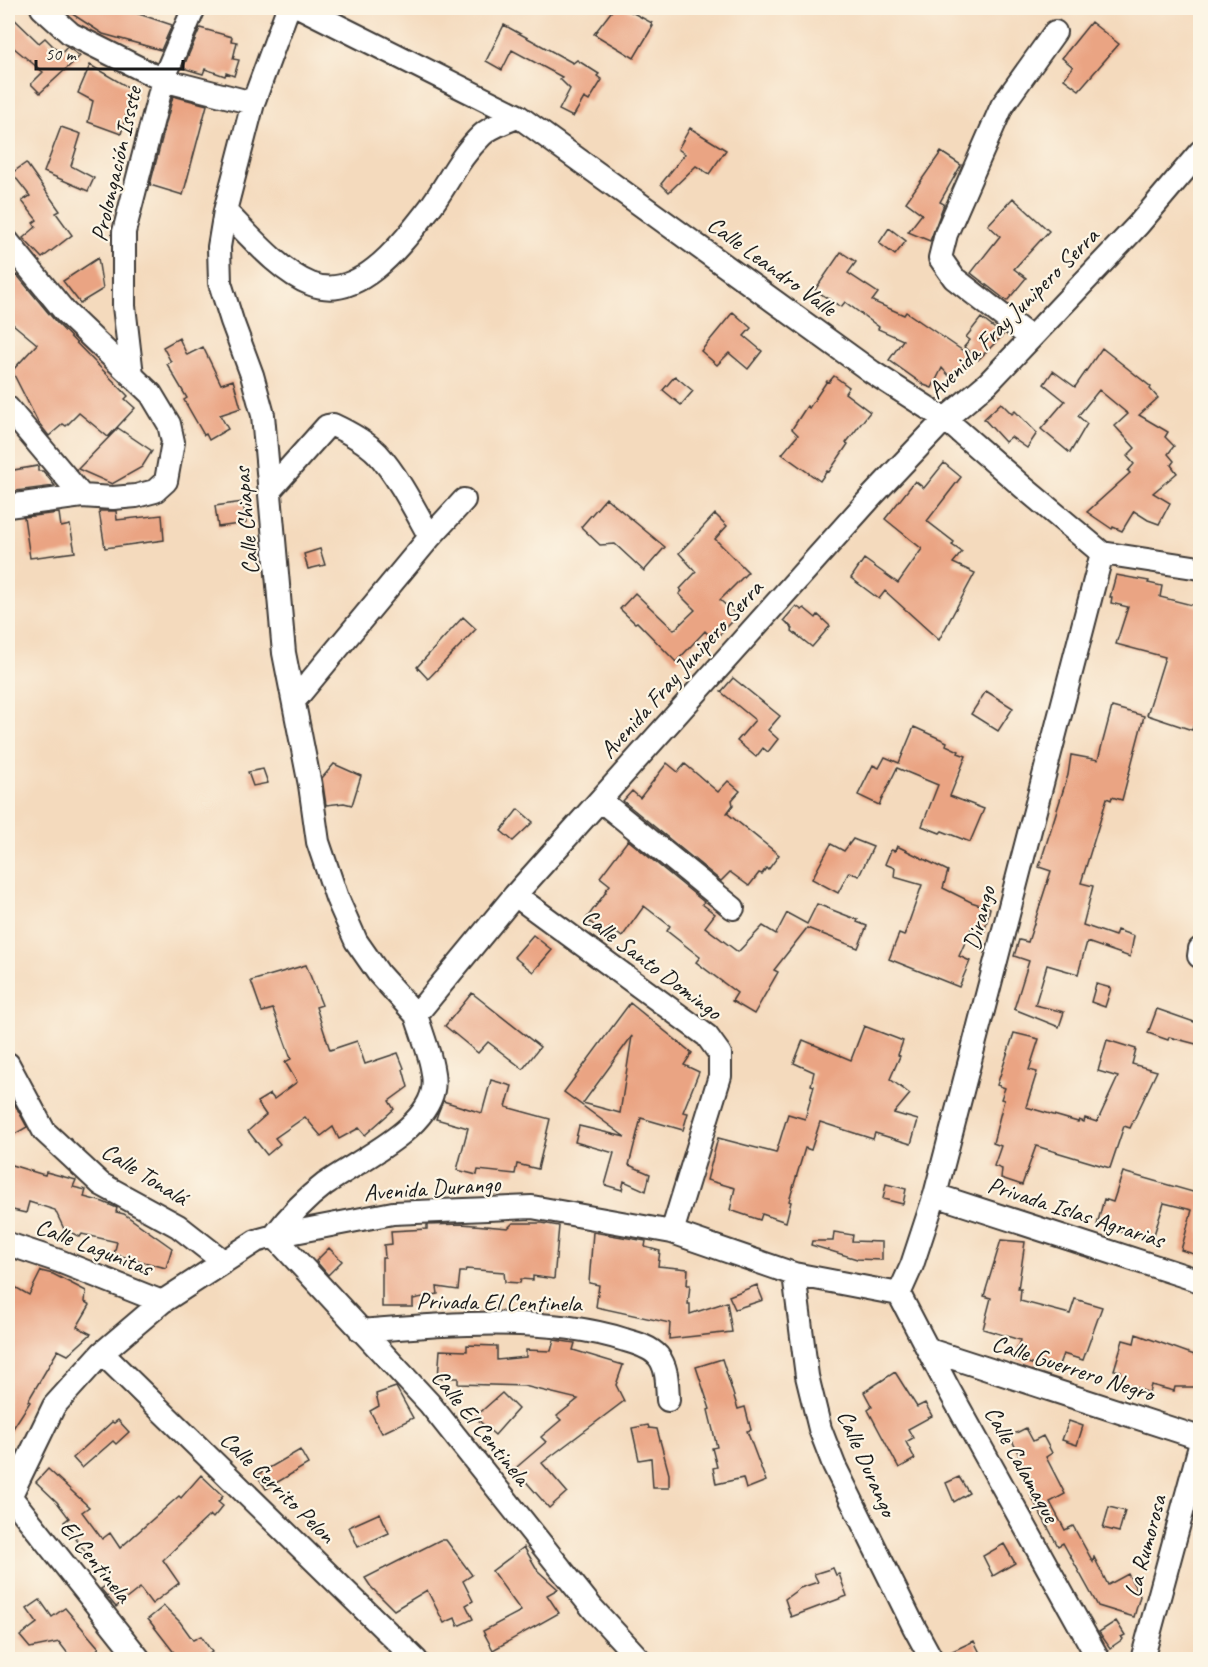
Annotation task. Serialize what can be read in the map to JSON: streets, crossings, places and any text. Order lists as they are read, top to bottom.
{
  "streets": {
    "street": [
      "Prolongación Issste",
      "Calle Leandro Valle",
      "Avenida Fray Junipero Serra",
      "Calle Chiapas",
      "Dirango",
      "Calle Santo Domingo",
      "Calle Tonalá",
      "Avenida Durango",
      "Privada Islas Agrarias",
      "Calle Lagunitas",
      "Privada El Centinela",
      "Calle Guerrero Negro",
      "Calle El Centinela",
      "Calle Durango",
      "Calle Calamaque",
      "Calle Cerrito Pelon",
      "La Rumorosa",
      "El Centinela"
    ]
  },
  "crossings": [
    ["Calle Leandro Valle", "Avenida Fray Junipero Serra"],
    ["Calle Leandro Valle", "Dirango"],
    ["Avenida Fray Junipero Serra", "Calle Chiapas"],
    ["Avenida Fray Junipero Serra", "Calle Santo Domingo"],
    ["Dirango", "Avenida Durango"],
    ["Dirango", "Privada Islas Agrarias"],
    ["Dirango", "Calle Calamaque"],
    ["Calle Santo Domingo", "Avenida Durango"],
    ["Calle Tonalá", "Avenida Durango"],
    ["Avenida Durango", "Calle Lagunitas"],
    ["Avenida Durango", "Calle El Centinela"],
    ["Avenida Durango", "Calle Durango"],
    ["Avenida Durango", "Calle Calamaque"],
    ["Avenida Durango", "Calle Cerrito Pelon"],
    ["Avenida Durango", "El Centinela"],
    ["Privada El Centinela", "Calle El Centinela"],
    ["Calle Guerrero Negro", "Calle Calamaque"]
  ],
  "scale_bar": "50 m"
}
